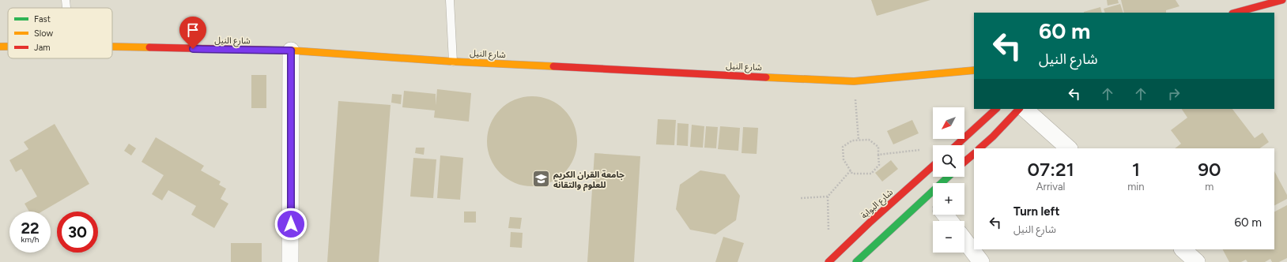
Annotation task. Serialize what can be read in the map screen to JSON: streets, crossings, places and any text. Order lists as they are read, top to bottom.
{
  "streets": {
    "main road": ["شارع النيل", "شارع البوابة"]
  },
  "places": {
    "school or university": ["جامعة القران الكريم للعلوم والتقانة"]
  },
  "legend": ["Fast", "Slow", "Jam"],
  "north": "bottom left",
  "page": {
    "turn": ["60 m", "شارع النيل"],
    "map_buttons": ["+", "−"],
    "eta": [
      "07:21",
      "Arrival",
      "1",
      "min",
      "90",
      "m"
    ],
    "list": [
      {
        "name": "Turn left",
        "note": "شارع النيل",
        "value": "60 m"
      }
    ],
    "speed": "22 km/h",
    "limit": "30"
  }
}
